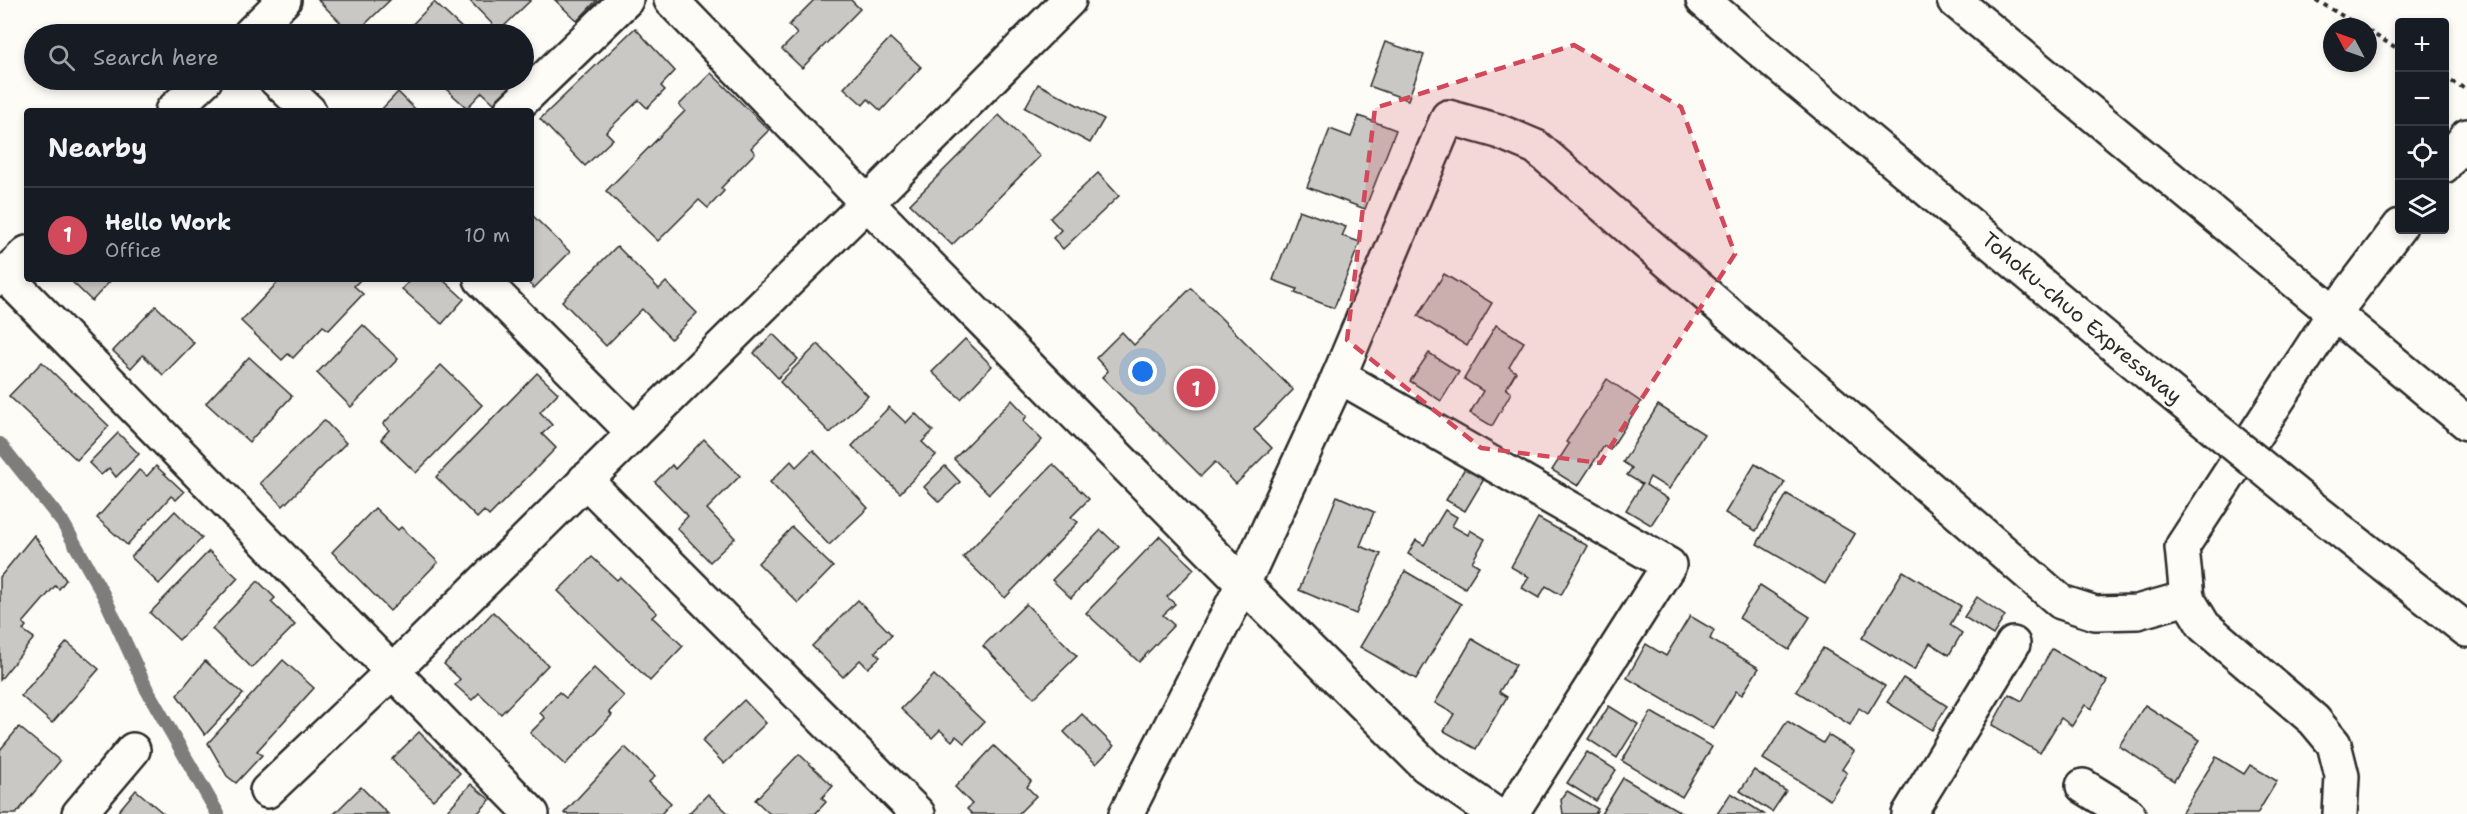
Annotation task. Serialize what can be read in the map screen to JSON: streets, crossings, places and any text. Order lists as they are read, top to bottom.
{
  "streets": {
    "main road": ["Tohoku-chuo Expressway"]
  },
  "north": "top left",
  "page": {
    "map_buttons": ["+", "−"],
    "search": "Search here",
    "heading": "Nearby",
    "list": [
      {
        "mark": "1",
        "name": "Hello Work",
        "note": "Office",
        "value": "10 m"
      }
    ],
    "pins": "1"
  }
}
